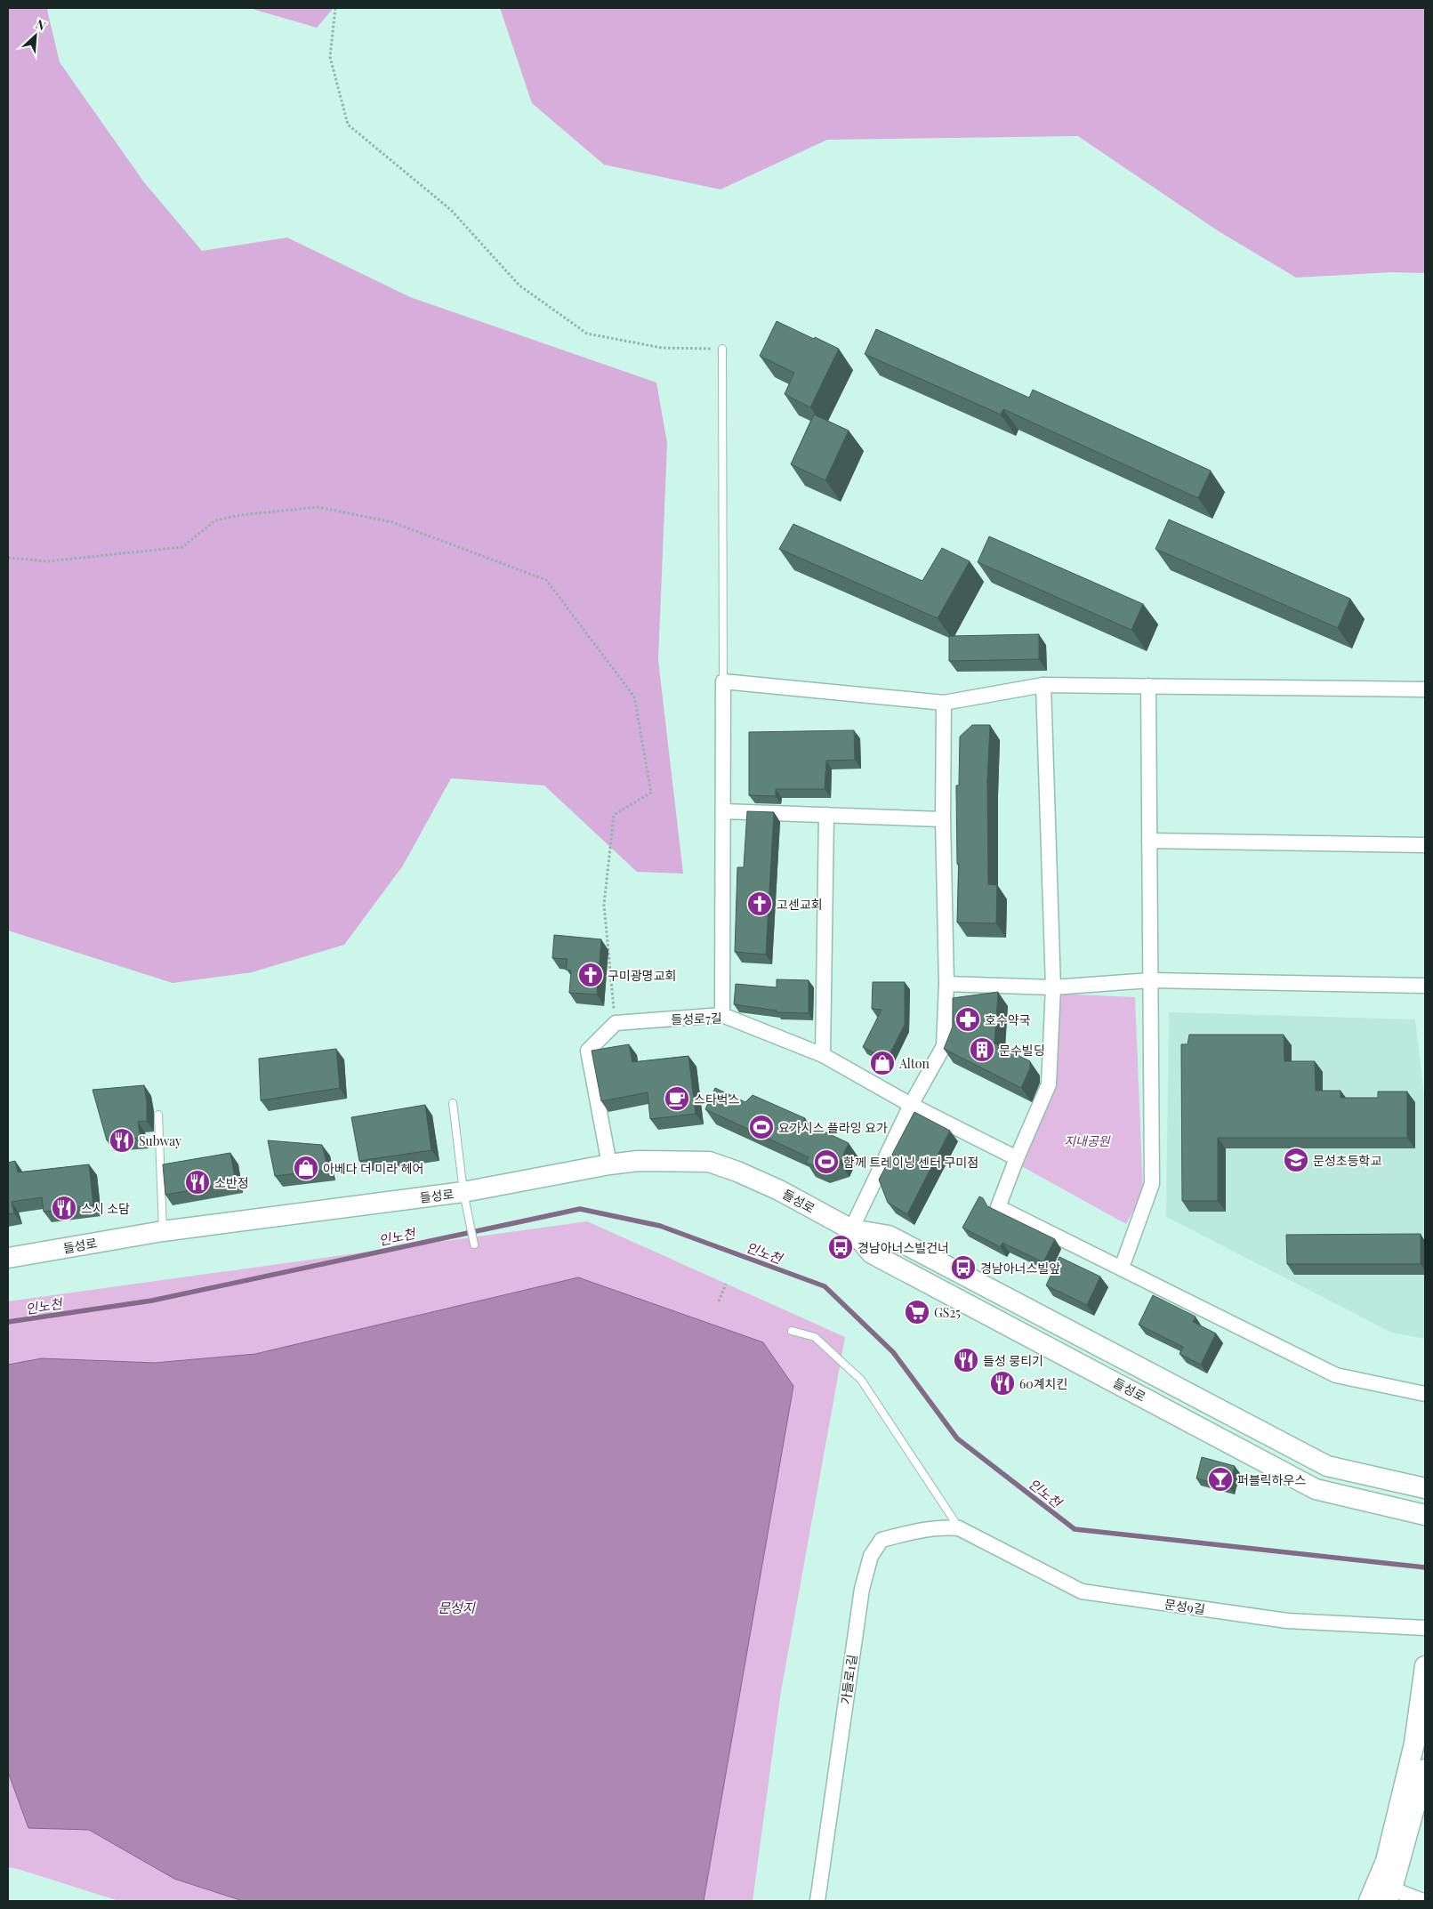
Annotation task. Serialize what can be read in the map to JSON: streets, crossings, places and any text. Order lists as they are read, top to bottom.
{
  "streets": {
    "street": [
      "들성로7길",
      "들성로",
      "문성9길",
      "가들로1길"
    ]
  },
  "crossings": [
    ["문성9길", "가들로1길"]
  ],
  "water": ["인노천", "문성지"],
  "parks": ["지내공원"],
  "places": {
    "church": ["고센교회", "구미광명교회"],
    "pharmacy": ["호수약국"],
    "building": ["문수빌딩"],
    "shop": ["Alton", "아베다 더 미라 헤어"],
    "cafe": ["스타벅스"],
    "sports": ["요가시스 플라잉 요가", "함께 트레이닝 센터 구미점"],
    "restaurant": [
      "Subway",
      "소반정",
      "스시 소담",
      "들성 뭉티기",
      "60계치킨"
    ],
    "school or university": ["문성초등학교"],
    "bus stop": ["경남아너스빌건너", "경남아너스빌앞"],
    "supermarket": ["GS25"],
    "bar": ["퍼블릭하우스"]
  },
  "north": "top right"
}
